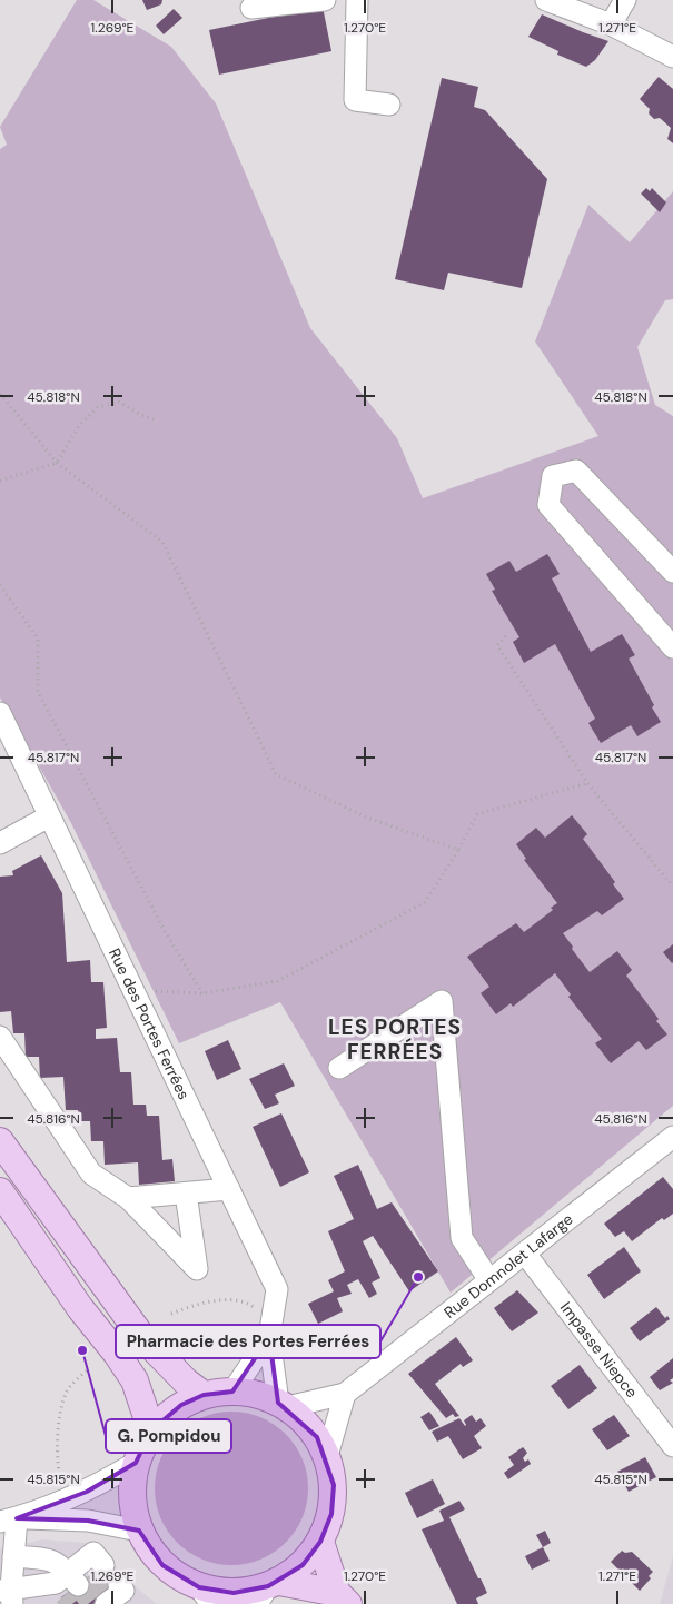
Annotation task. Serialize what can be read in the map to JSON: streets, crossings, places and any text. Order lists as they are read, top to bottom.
{
  "streets": {
    "street": ["Rue des Portes Ferrées", "Rue Domnolet Lafarge", "Impasse Niepce"]
  },
  "crossings": [
    ["Rue des Portes Ferrées", "Rue Domnolet Lafarge"],
    ["Rue Domnolet Lafarge", "Impasse Niepce"]
  ],
  "districts": ["LES PORTES FERRÉES"],
  "places": ["Pharmacie des Portes Ferrées", "G. Pompidou"],
  "coordinates": [
    "1.269°E",
    "1.270°E",
    "1.271°E",
    "45.818°N",
    "45.817°N",
    "45.816°N",
    "45.815°N"
  ]
}
